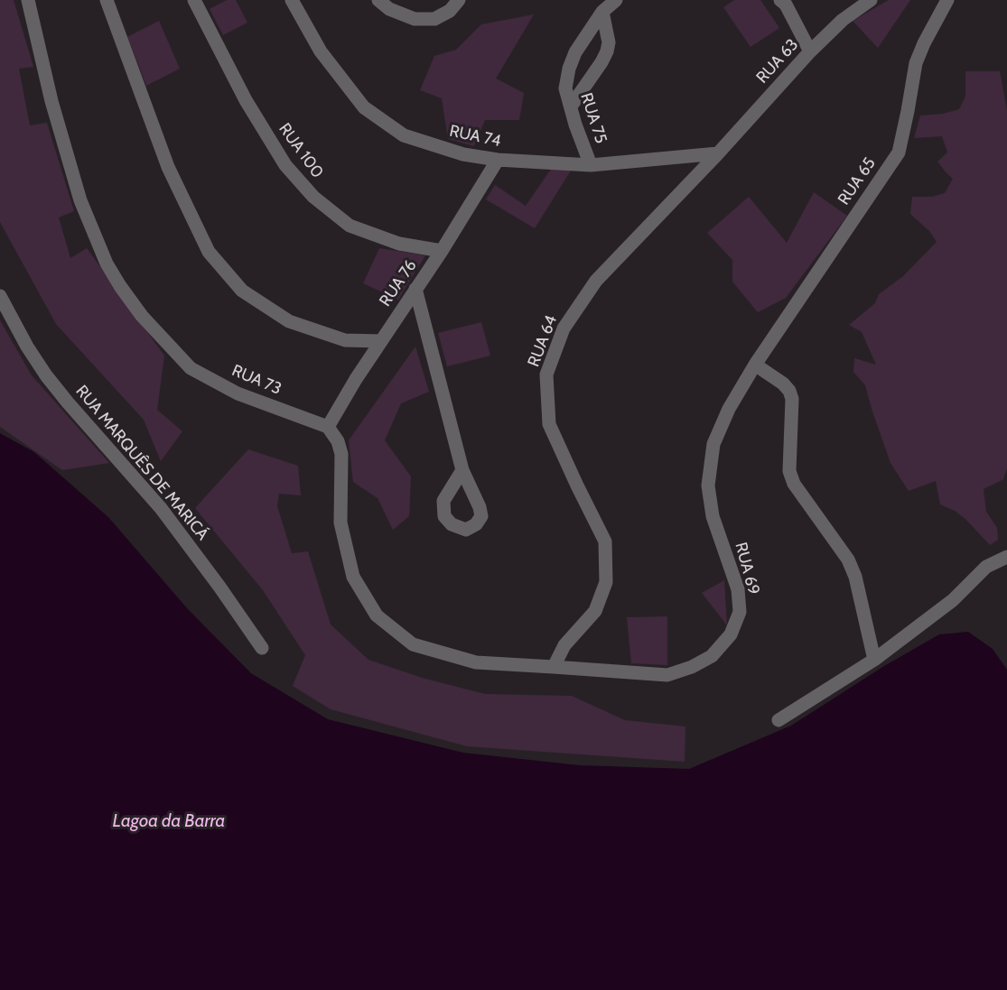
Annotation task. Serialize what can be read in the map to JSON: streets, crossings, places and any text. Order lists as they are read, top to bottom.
{
  "streets": {
    "street": [
      "RUA 63",
      "RUA 75",
      "RUA 74",
      "RUA 100",
      "RUA 65",
      "RUA 76",
      "RUA 64",
      "RUA 73",
      "RUA MARQUÊS DE MARICÁ",
      "RUA 69"
    ]
  },
  "crossings": [
    ["RUA 63", "RUA 74"],
    ["RUA 63", "RUA 64"],
    ["RUA 75", "RUA 74"],
    ["RUA 74", "RUA 76"],
    ["RUA 74", "RUA 64"],
    ["RUA 100", "RUA 76"],
    ["RUA 65", "RUA 69"],
    ["RUA 76", "RUA 73"],
    ["RUA 64", "RUA 69"]
  ],
  "water": ["Lagoa da Barra"]
}
